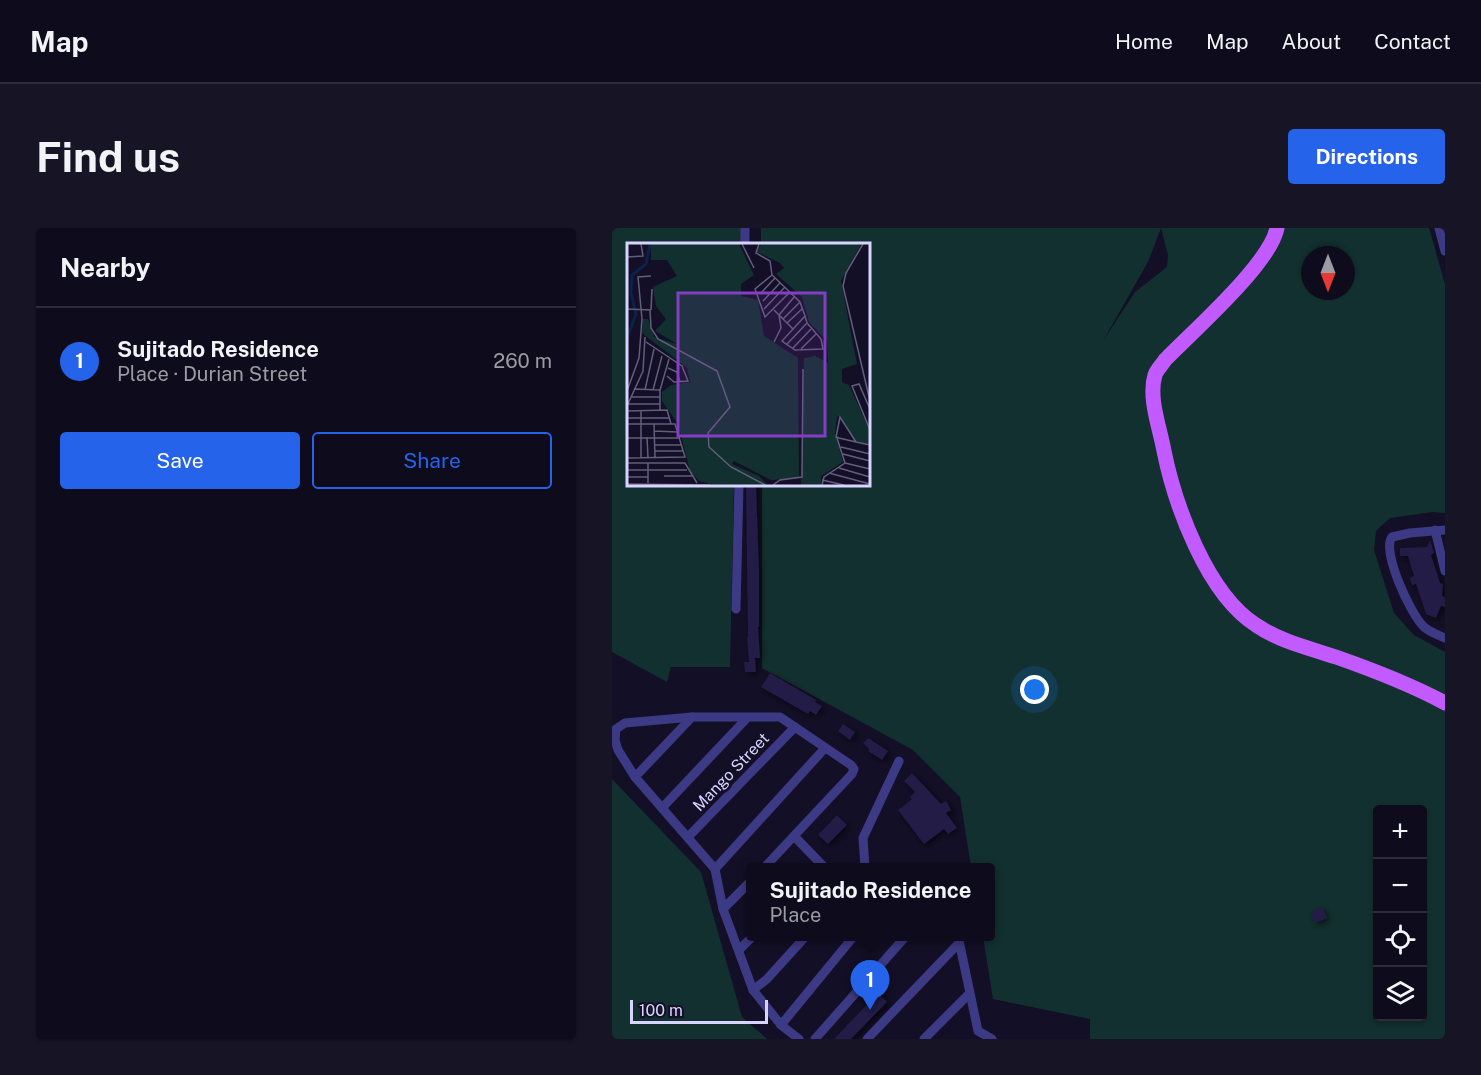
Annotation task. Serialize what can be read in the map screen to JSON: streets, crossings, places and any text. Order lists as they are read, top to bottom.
{
  "streets": {
    "street": ["Mango Street"]
  },
  "scale_bar": "100 m",
  "north": "bottom",
  "page": {
    "header": "Map",
    "nav": [
      "Home",
      "Map",
      "About",
      "Contact"
    ],
    "buttons": [
      "Directions",
      ["Save", "Share"]
    ],
    "title": "Find us",
    "heading": "Nearby",
    "list": [
      {
        "mark": "1",
        "name": "Sujitado Residence",
        "note": "Place · Durian Street",
        "value": "260 m"
      }
    ],
    "map_buttons": ["+", "−"],
    "popup": ["Sujitado Residence", "Place"],
    "pins": "1",
    "scale": "100 m"
  }
}
